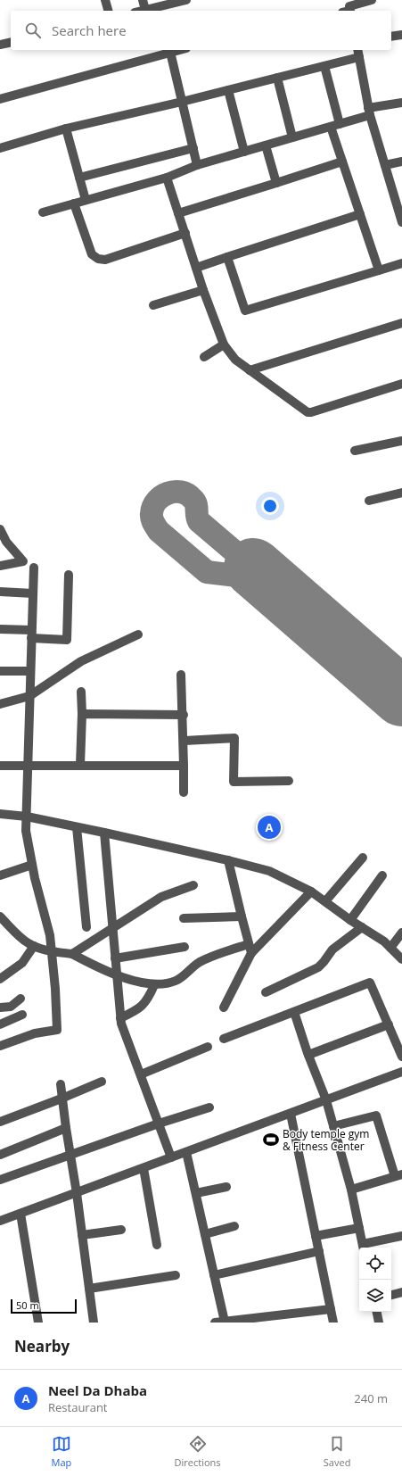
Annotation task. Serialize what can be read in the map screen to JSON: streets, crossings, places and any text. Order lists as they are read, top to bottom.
{
  "places": {
    "sports": ["Body temple gym & Fitness Center"]
  },
  "scale_bar": "50 m",
  "page": {
    "search": "Search here",
    "pins": "A",
    "scale": "50 m",
    "heading": "Nearby",
    "list": [
      {
        "mark": "A",
        "name": "Neel Da Dhaba",
        "note": "Restaurant",
        "value": "240 m"
      }
    ],
    "nav": ["Map", "Directions", "Saved"]
  }
}
